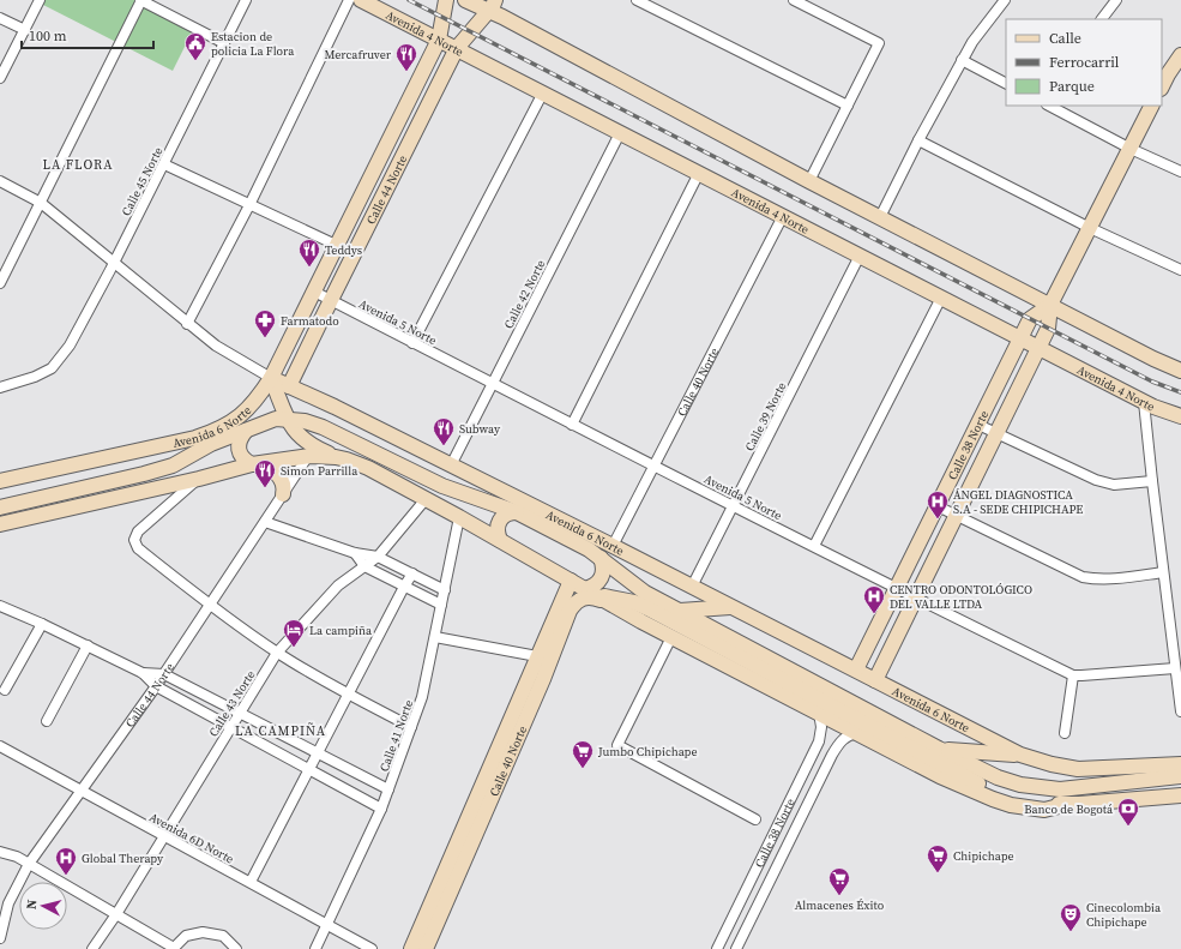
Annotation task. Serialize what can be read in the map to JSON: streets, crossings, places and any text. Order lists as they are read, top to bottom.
{
  "streets": {
    "main road": [
      "Avenida 4 Norte",
      "Calle 44 Norte",
      "Calle 40 Norte",
      "Avenida 6 Norte",
      "Calle 38 Norte"
    ],
    "street": [
      "Calle 45 Norte",
      "Calle 42 Norte",
      "Avenida 5 Norte",
      "Calle 39 Norte",
      "Calle 43 Norte",
      "Calle 41 Norte",
      "Avenida 6D Norte"
    ]
  },
  "crossings": [
    ["Avenida 4 Norte", "Calle 44 Norte"],
    ["Avenida 4 Norte", "Calle 42 Norte"],
    ["Avenida 4 Norte", "Calle 40 Norte"],
    ["Avenida 4 Norte", "Calle 39 Norte"],
    ["Avenida 4 Norte", "Calle 38 Norte"],
    ["Calle 44 Norte", "Avenida 5 Norte"],
    ["Calle 44 Norte", "Avenida 6 Norte"],
    ["Calle 44 Norte", "Avenida 6D Norte"],
    ["Calle 42 Norte", "Avenida 5 Norte"],
    ["Calle 42 Norte", "Avenida 6 Norte"],
    ["Avenida 5 Norte", "Calle 40 Norte"],
    ["Avenida 5 Norte", "Calle 39 Norte"],
    ["Avenida 5 Norte", "Calle 38 Norte"],
    ["Calle 40 Norte", "Avenida 6 Norte"],
    ["Calle 39 Norte", "Avenida 6 Norte"],
    ["Avenida 6 Norte", "Calle 38 Norte"],
    ["Calle 43 Norte", "Avenida 6D Norte"],
    ["Calle 41 Norte", "Avenida 6D Norte"]
  ],
  "districts": ["LA FLORA", "LA CAMPIÑA"],
  "places": {
    "public building": ["Estacion de policia La Flora"],
    "restaurant": [
      "Mercafruver",
      "Teddys",
      "Subway",
      "Simon Parrilla"
    ],
    "pharmacy": ["Farmatodo"],
    "hospital": ["ÁNGEL DIAGNOSTICA S.A - SEDE CHIPICHAPE", "CENTRO ODONTOLÓGICO DEL VALLE LTDA", "Global Therapy"],
    "hotel": ["La campiña"],
    "supermarket": ["Jumbo Chipichape", "Chipichape", "Almacenes Éxito"],
    "bank": ["Banco de Bogotá"],
    "theatre": ["Cinecolombia Chipichape"]
  },
  "legend": ["Calle", "Ferrocarril", "Parque"],
  "scale_bar": "100 m",
  "north": "left"
}
